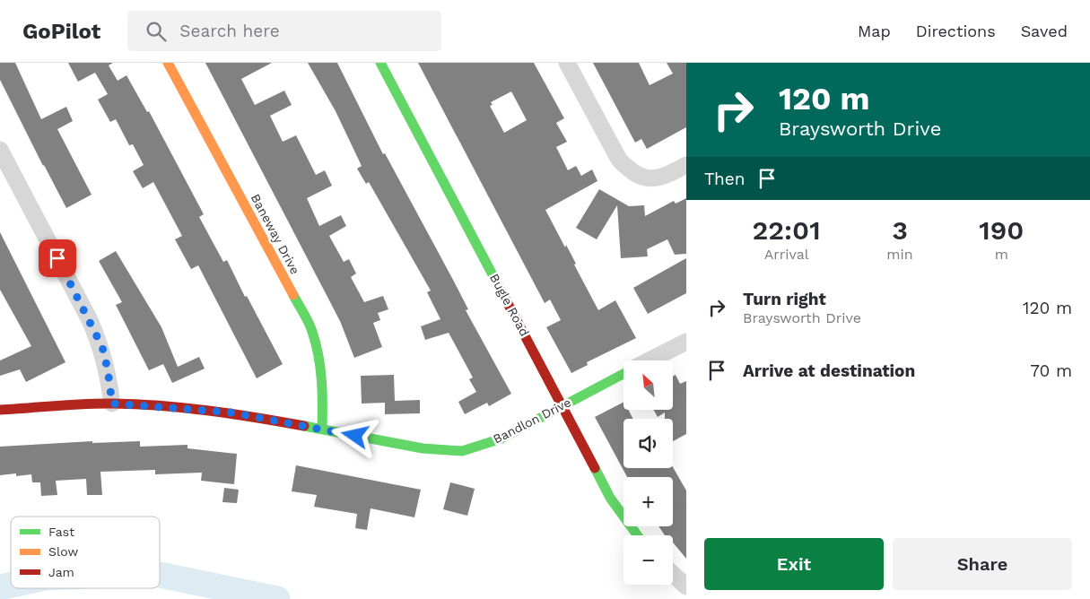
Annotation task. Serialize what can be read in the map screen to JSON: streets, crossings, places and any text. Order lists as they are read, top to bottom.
{
  "streets": {
    "street": ["Baneway Drive", "Bugle Road", "Bandlon Drive"]
  },
  "crossings": [
    ["Baneway Drive", "Bandlon Drive"],
    ["Bugle Road", "Bandlon Drive"]
  ],
  "legend": ["Fast", "Slow", "Jam"],
  "north": "top left",
  "page": {
    "header": "GoPilot",
    "search": "Search here",
    "nav": ["Map", "Directions", "Saved"],
    "turn": ["120 m", "Braysworth Drive"],
    "then": "Then",
    "eta": [
      "22:01",
      "Arrival",
      "3",
      "min",
      "190",
      "m"
    ],
    "list": [
      {
        "name": "Turn right",
        "note": "Braysworth Drive",
        "value": "120 m"
      },
      {
        "name": "Arrive at destination",
        "value": "70 m"
      }
    ],
    "map_buttons": ["+", "−"],
    "buttons": ["Exit", "Share"]
  }
}
